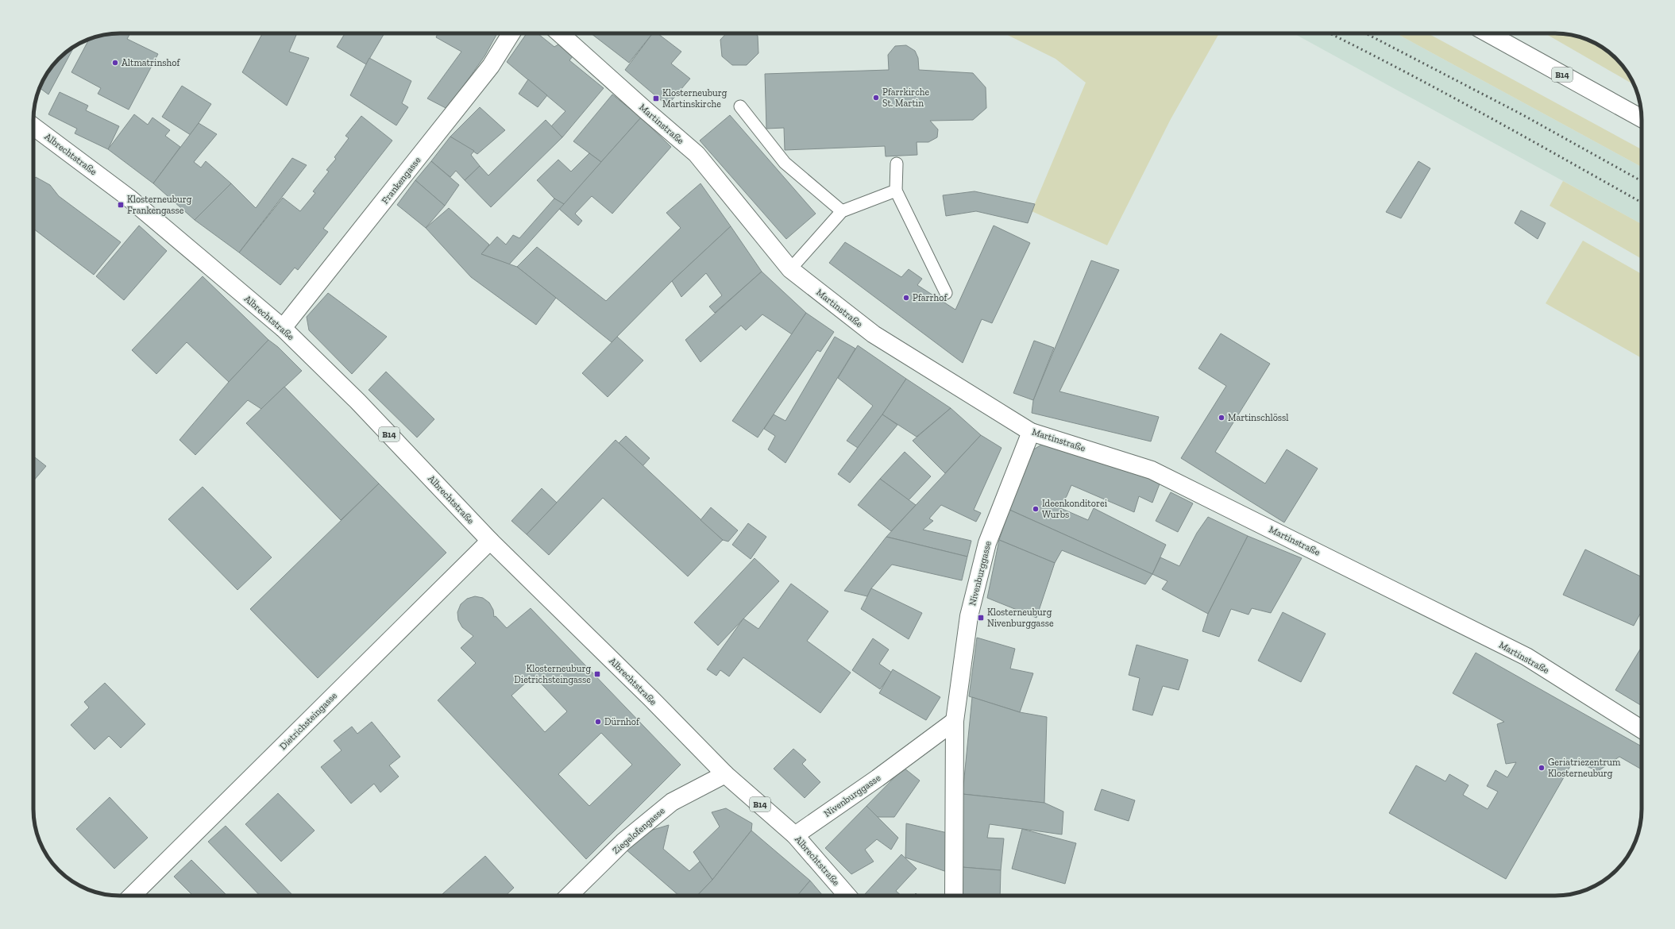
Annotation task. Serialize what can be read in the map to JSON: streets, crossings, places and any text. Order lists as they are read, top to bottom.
{
  "streets": {
    "street": [
      "B14",
      "Martinstraße",
      "Albrechtstraße",
      "Frankengasse",
      "Nivenburggasse",
      "Dietrichsteingasse",
      "Ziegelofengasse"
    ]
  },
  "crossings": [
    ["Martinstraße", "Nivenburggasse"],
    ["Albrechtstraße", "Frankengasse"],
    ["Albrechtstraße", "Nivenburggasse"],
    ["Albrechtstraße", "Dietrichsteingasse"],
    ["Albrechtstraße", "Ziegelofengasse"]
  ],
  "places": {
    "other": [
      "Altmatrinshof",
      "Pfarrkirche St. Martin",
      "Pfarrhof",
      "Martinschlössl",
      "Ideenkonditorei Wurbs",
      "Dürnhof",
      "Geriatriezentrum Klosterneuburg"
    ],
    "transit": [
      "Klosterneuburg Martinskirche",
      "Klosterneuburg Frankengasse",
      "Klosterneuburg Nivenburggasse",
      "Klosterneuburg Dietrichsteingasse"
    ]
  }
}
